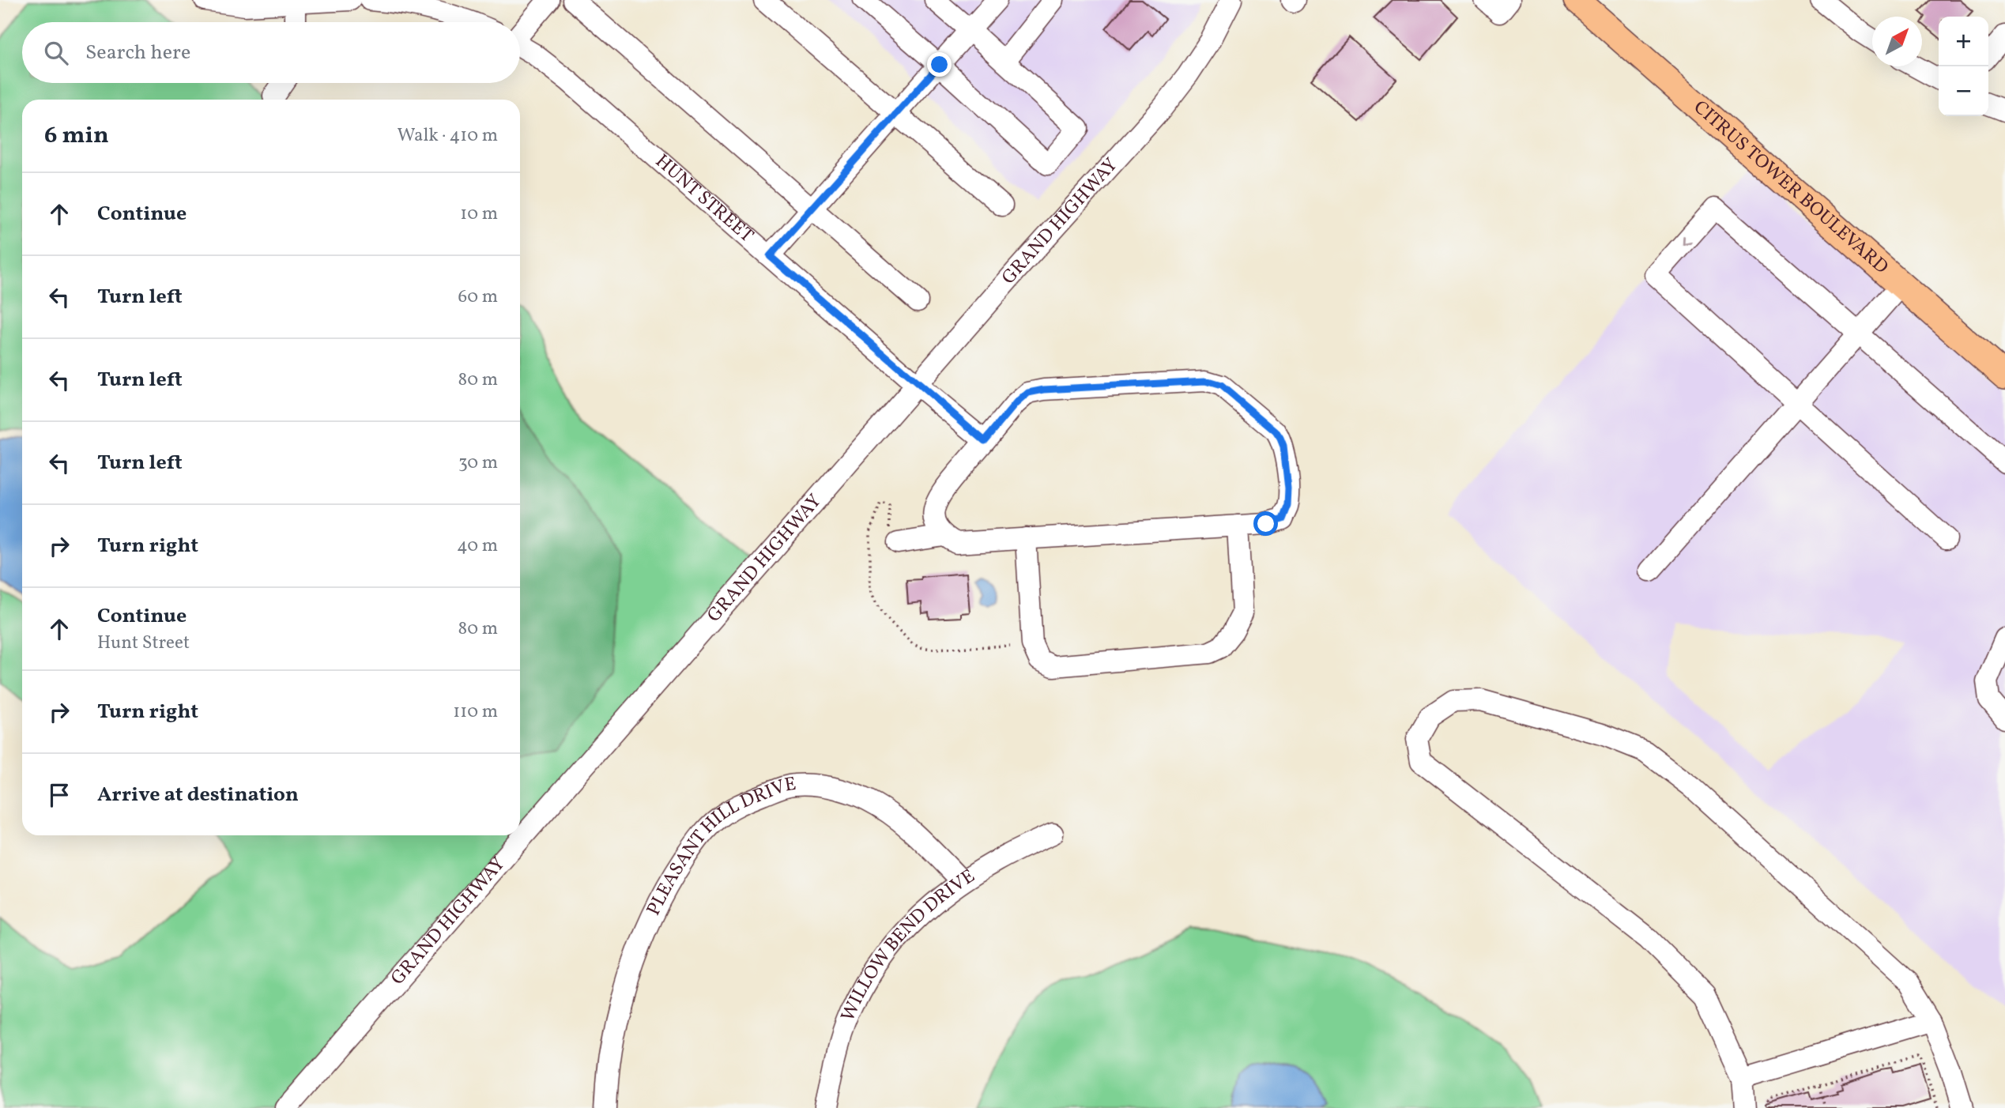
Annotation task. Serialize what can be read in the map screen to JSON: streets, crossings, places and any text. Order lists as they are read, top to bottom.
{
  "streets": {
    "main road": ["CITRUS TOWER BOULEVARD"],
    "street": [
      "HUNT STREET",
      "GRAND HIGHWAY",
      "PLEASANT HILL DRIVE",
      "WILLOW BEND DRIVE"
    ]
  },
  "crossings": [
    ["HUNT STREET", "GRAND HIGHWAY"],
    ["PLEASANT HILL DRIVE", "WILLOW BEND DRIVE"]
  ],
  "north": "top right",
  "page": {
    "map_buttons": ["+", "−"],
    "search": "Search here",
    "heading": ["6 min", "Walk · 410 m"],
    "list": [
      ["Continue", "10 m"],
      ["Turn left", "60 m"],
      ["Turn left", "80 m"],
      ["Turn left", "30 m"],
      ["Turn right", "40 m"],
      ["Continue", "Hunt Street", "80 m"],
      ["Turn right", "110 m"],
      "Arrive at destination"
    ]
  }
}
